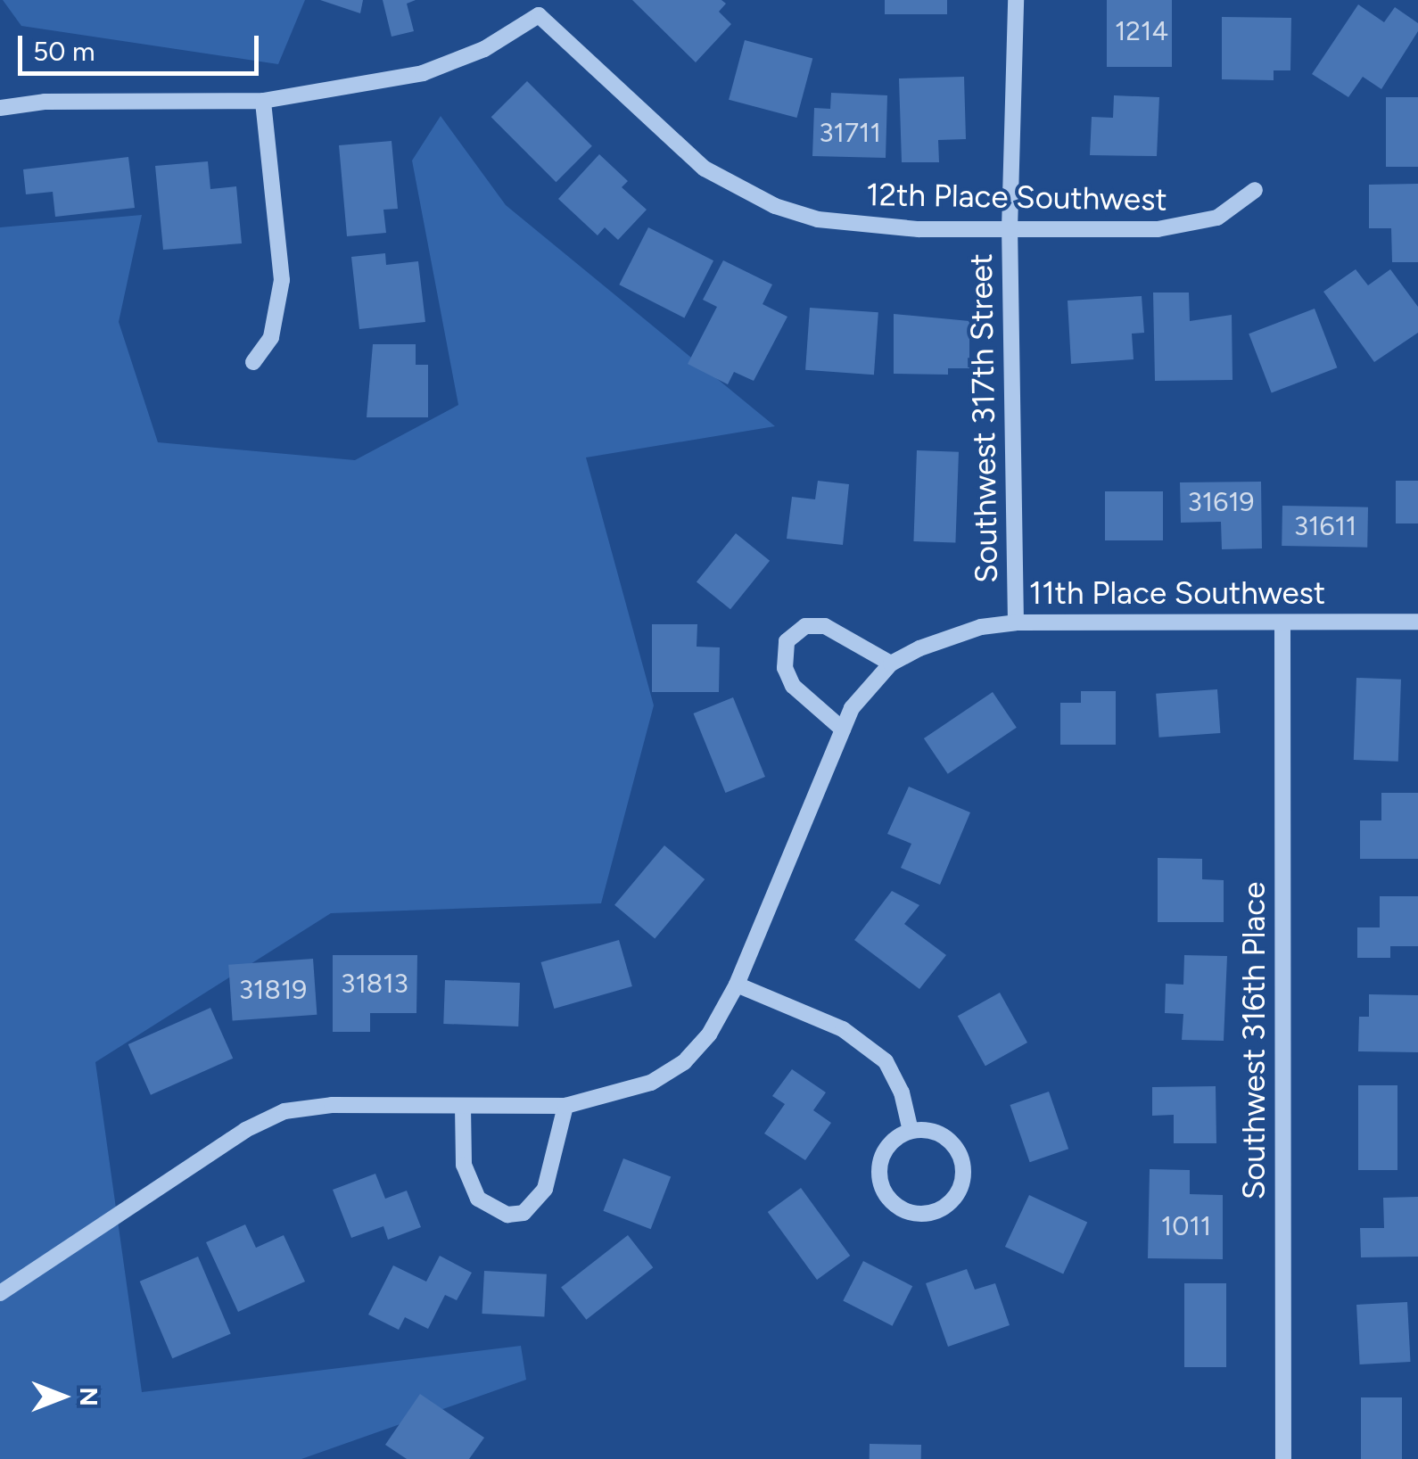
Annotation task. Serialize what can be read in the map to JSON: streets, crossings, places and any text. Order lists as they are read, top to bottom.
{
  "streets": {
    "street": [
      "12th Place Southwest",
      "Southwest 317th Street",
      "11th Place Southwest",
      "Southwest 316th Place"
    ]
  },
  "crossings": [
    ["12th Place Southwest", "Southwest 317th Street"],
    ["Southwest 317th Street", "11th Place Southwest"],
    ["11th Place Southwest", "Southwest 316th Place"]
  ],
  "house_numbers": [
    "1214",
    "31711",
    "31619",
    "31611",
    "31813",
    "31819",
    "1011"
  ],
  "scale_bar": "50 m",
  "north": "right"
}
